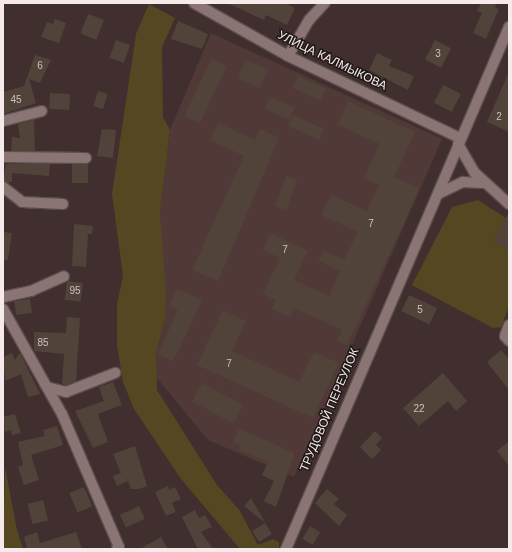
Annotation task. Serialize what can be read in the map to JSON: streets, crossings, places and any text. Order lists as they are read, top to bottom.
{
  "streets": {
    "street": ["УЛИЦА КАЛМЫКОВА", "ТРУДОВОЙ ПЕРЕУЛОК"]
  },
  "crossings": [
    ["УЛИЦА КАЛМЫКОВА", "ТРУДОВОЙ ПЕРЕУЛОК"]
  ],
  "house_numbers": [
    "3",
    "6",
    "45",
    "2",
    "7",
    "7",
    "95",
    "5",
    "85",
    "7",
    "22"
  ]
}
